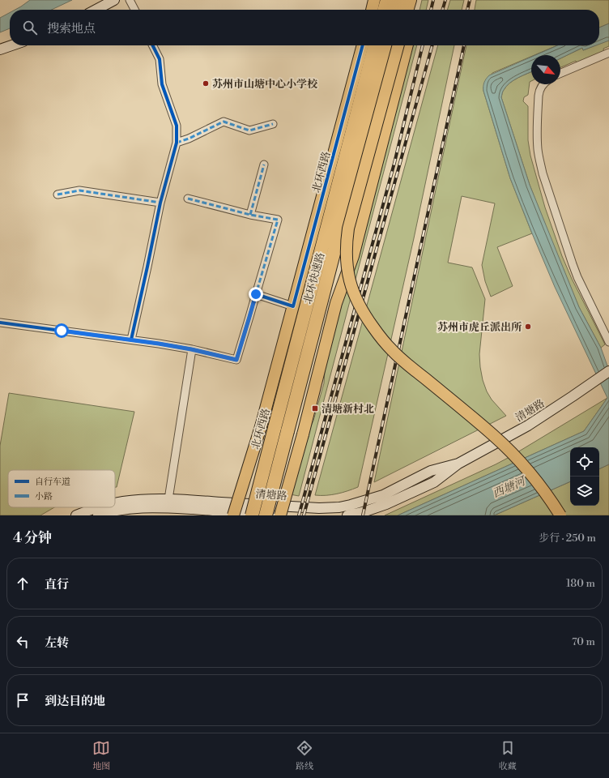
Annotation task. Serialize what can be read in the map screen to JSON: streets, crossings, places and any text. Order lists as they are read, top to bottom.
{
  "streets": {
    "highway": ["北环快速路"],
    "main road": ["北环西路", "清塘路"]
  },
  "water": ["西塘河"],
  "places": {
    "other": ["苏州市山塘中心小学校", "苏州市虎丘派出所"],
    "transit": ["清塘新村北"]
  },
  "legend": ["自行车道", "小路"],
  "north": "bottom right",
  "page": {
    "search": "搜索地点",
    "heading": ["4 分钟", "步行 · 250 m"],
    "list": [
      ["直行", "180 m"],
      ["左转", "70 m"],
      "到达目的地"
    ],
    "nav": ["地图", "路线", "收藏"]
  }
}
